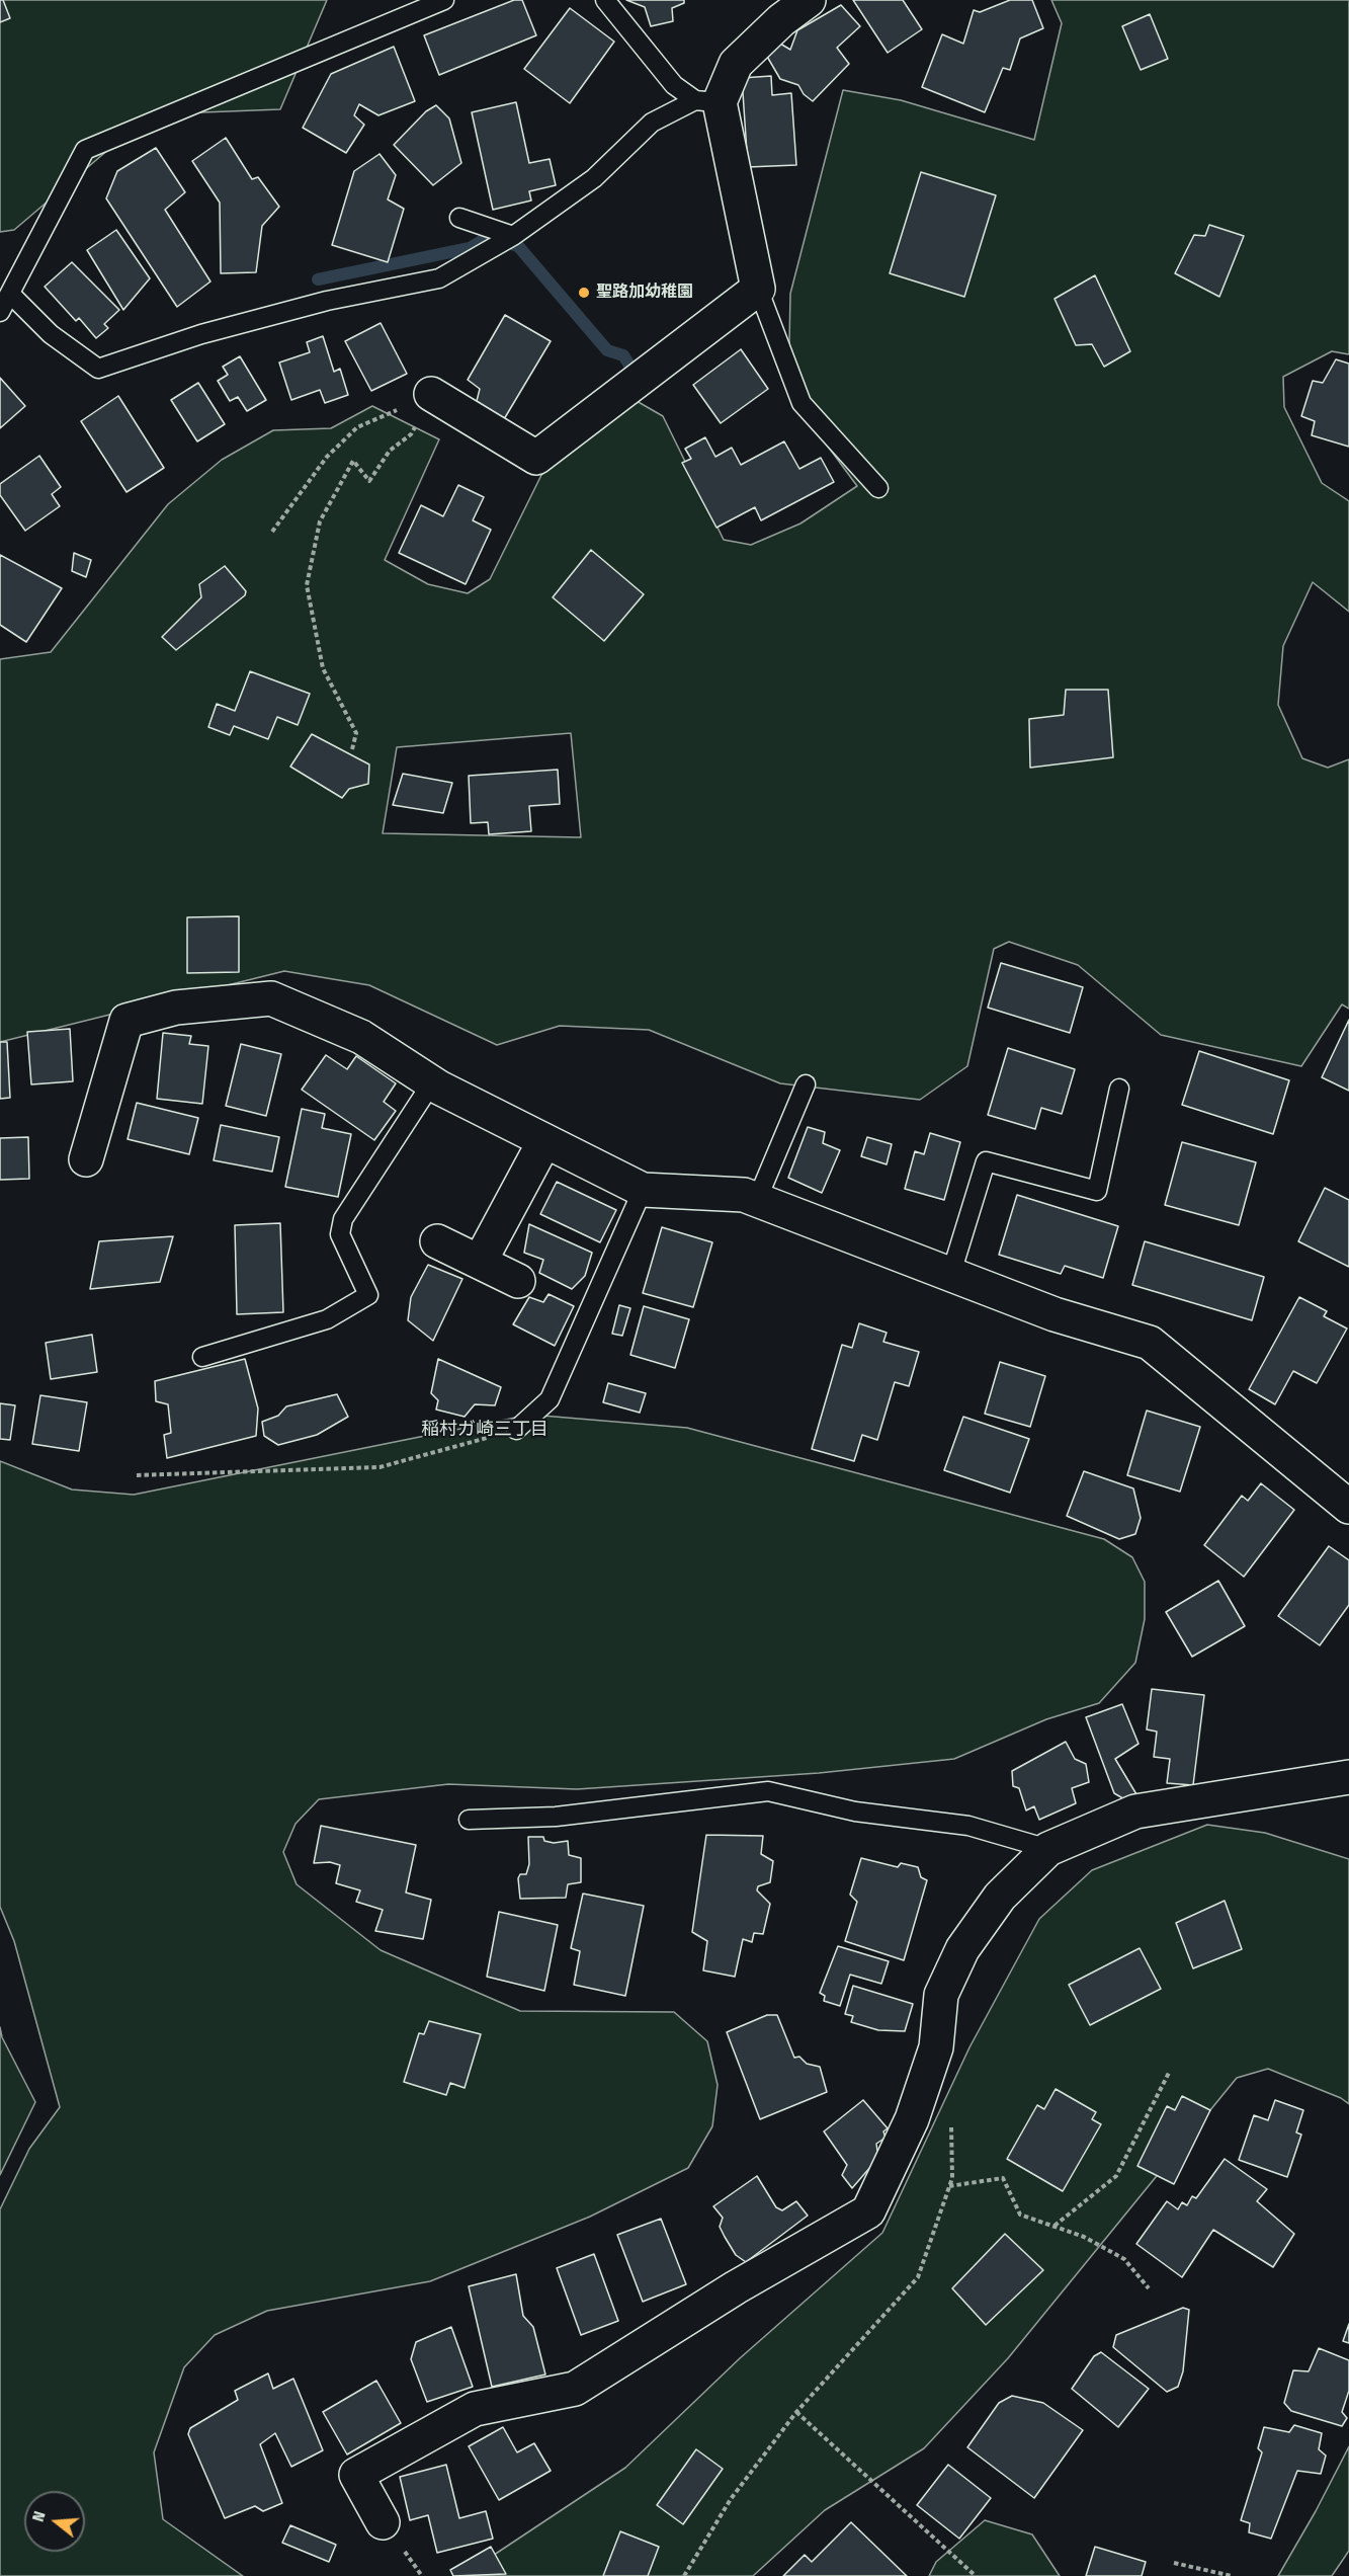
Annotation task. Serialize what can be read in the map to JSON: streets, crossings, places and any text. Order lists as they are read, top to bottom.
{
  "districts": ["稲村ガ崎三丁目"],
  "places": ["聖路加幼稚園"],
  "north": "left"
}
